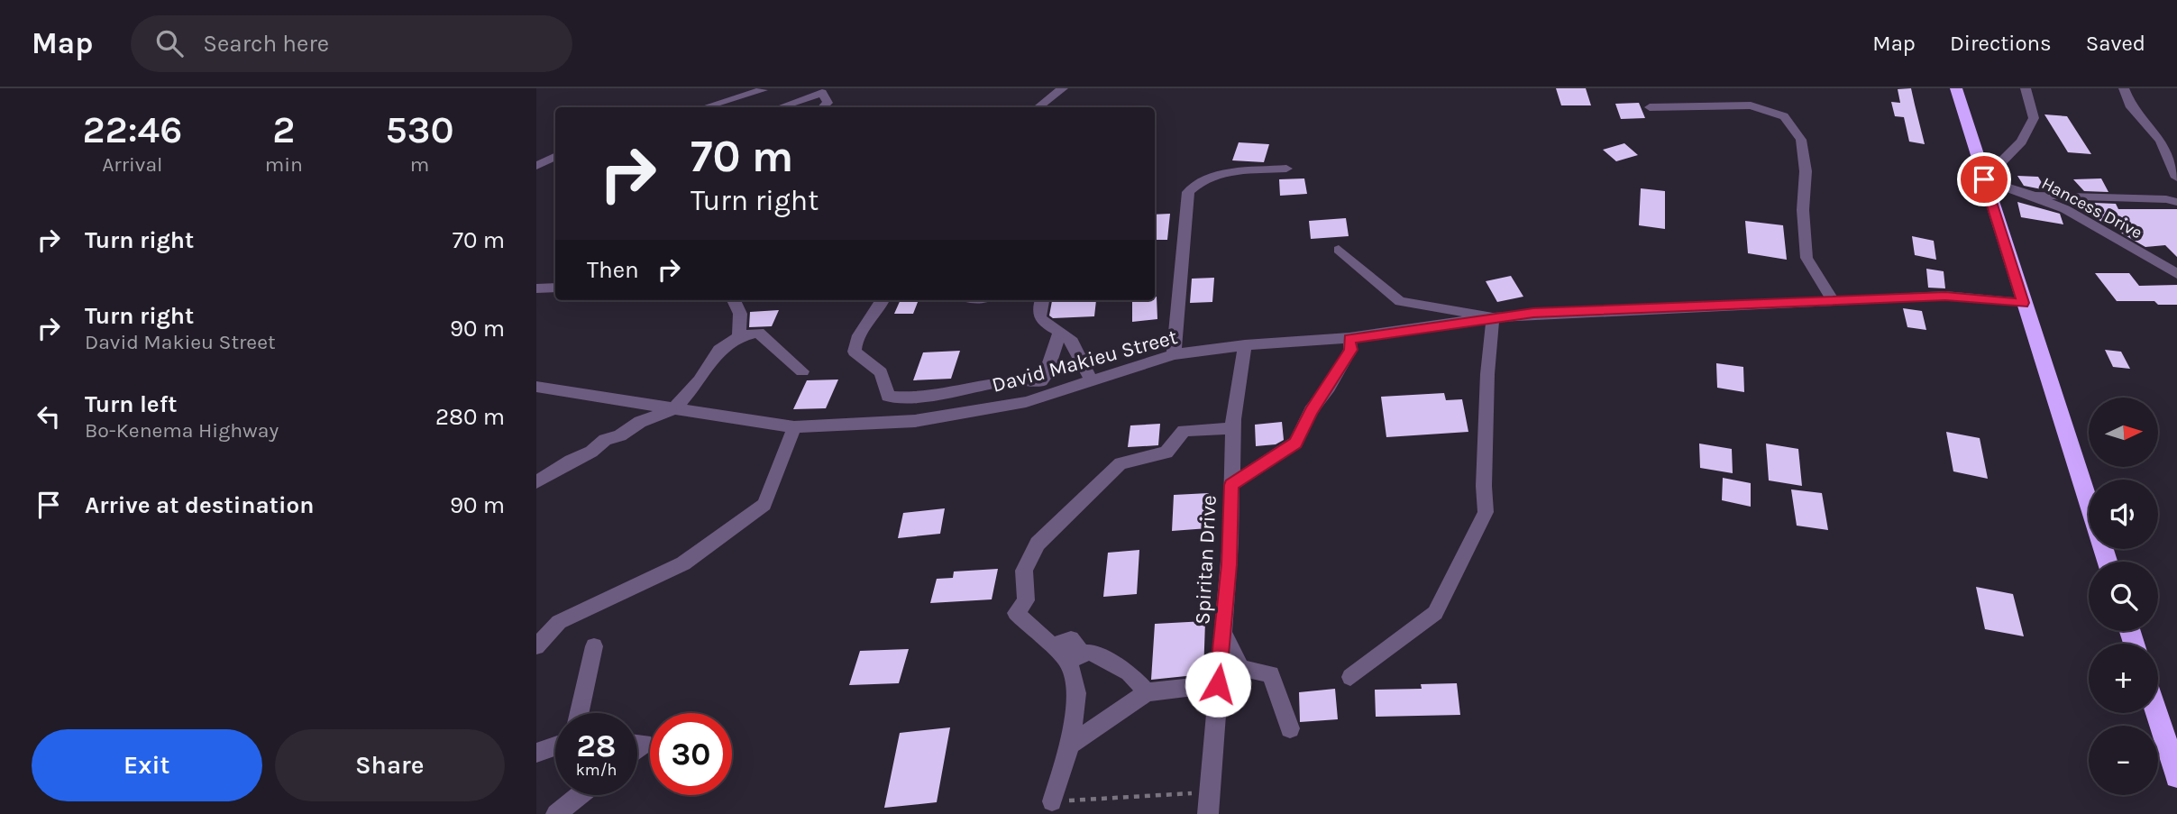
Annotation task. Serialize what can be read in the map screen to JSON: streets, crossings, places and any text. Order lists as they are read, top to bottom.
{
  "streets": {
    "street": ["Hancess Drive", "David Makieu Street", "Spiritan Drive"]
  },
  "crossings": [
    ["David Makieu Street", "Spiritan Drive"]
  ],
  "north": "right",
  "page": {
    "header": "Map",
    "search": "Search here",
    "nav": ["Map", "Directions", "Saved"],
    "eta": [
      "22:46",
      "Arrival",
      "2",
      "min",
      "530",
      "m"
    ],
    "turn": ["70 m", "Turn right"],
    "list": [
      {
        "name": "Turn right",
        "value": "70 m"
      },
      {
        "name": "Turn right",
        "note": "David Makieu Street",
        "value": "90 m"
      },
      {
        "name": "Turn left",
        "note": "Bo-Kenema Highway",
        "value": "280 m"
      },
      {
        "name": "Arrive at destination",
        "value": "90 m"
      }
    ],
    "then": "Then",
    "map_buttons": ["+", "−"],
    "speed": "28 km/h",
    "limit": "30",
    "buttons": ["Exit", "Share"]
  }
}
